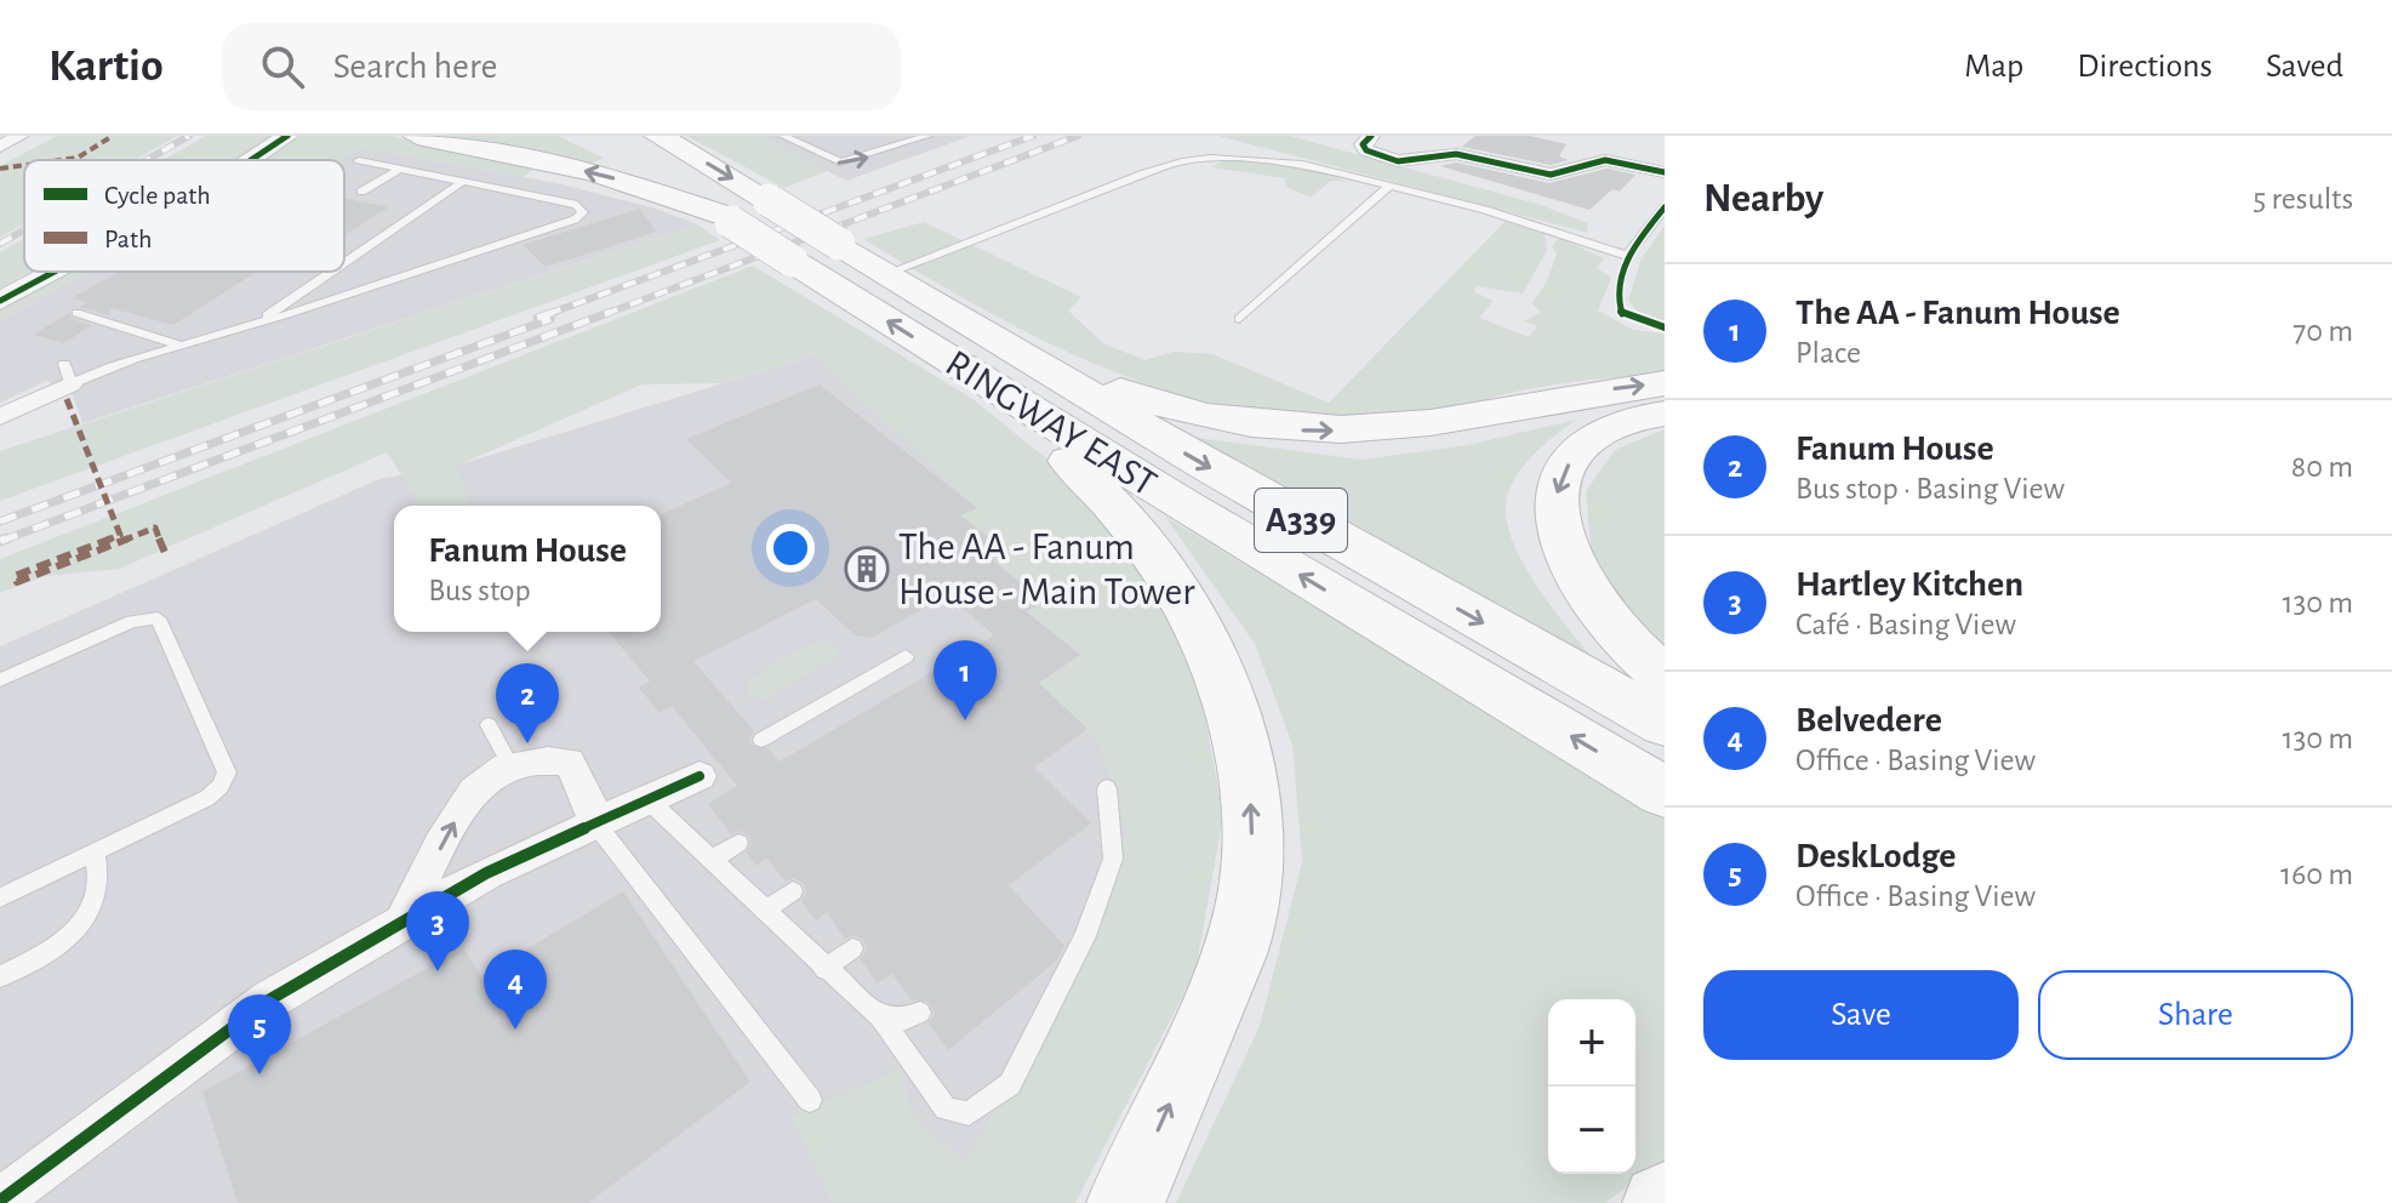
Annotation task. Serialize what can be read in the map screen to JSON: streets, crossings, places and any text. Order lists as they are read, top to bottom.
{
  "streets": {
    "highway": ["RINGWAY EAST", "A339"]
  },
  "places": {
    "building": ["The AA - Fanum House - Main Tower"]
  },
  "legend": ["Cycle path", "Path"],
  "page": {
    "header": "Kartio",
    "search": "Search here",
    "nav": ["Map", "Directions", "Saved"],
    "heading": ["Nearby", "5 results"],
    "list": [
      {
        "mark": "1",
        "name": "The AA - Fanum House",
        "note": "Place",
        "value": "70 m"
      },
      {
        "mark": "2",
        "name": "Fanum House",
        "note": "Bus stop · Basing View",
        "value": "80 m"
      },
      {
        "mark": "3",
        "name": "Hartley Kitchen",
        "note": "Café · Basing View",
        "value": "130 m"
      },
      {
        "mark": "4",
        "name": "Belvedere",
        "note": "Office · Basing View",
        "value": "130 m"
      },
      {
        "mark": "5",
        "name": "DeskLodge",
        "note": "Office · Basing View",
        "value": "160 m"
      }
    ],
    "popup": ["Fanum House", "Bus stop"],
    "pins": [
      "1",
      "2",
      "3",
      "4",
      "5"
    ],
    "buttons": ["Save", "Share"],
    "map_buttons": ["+", "−"]
  }
}
